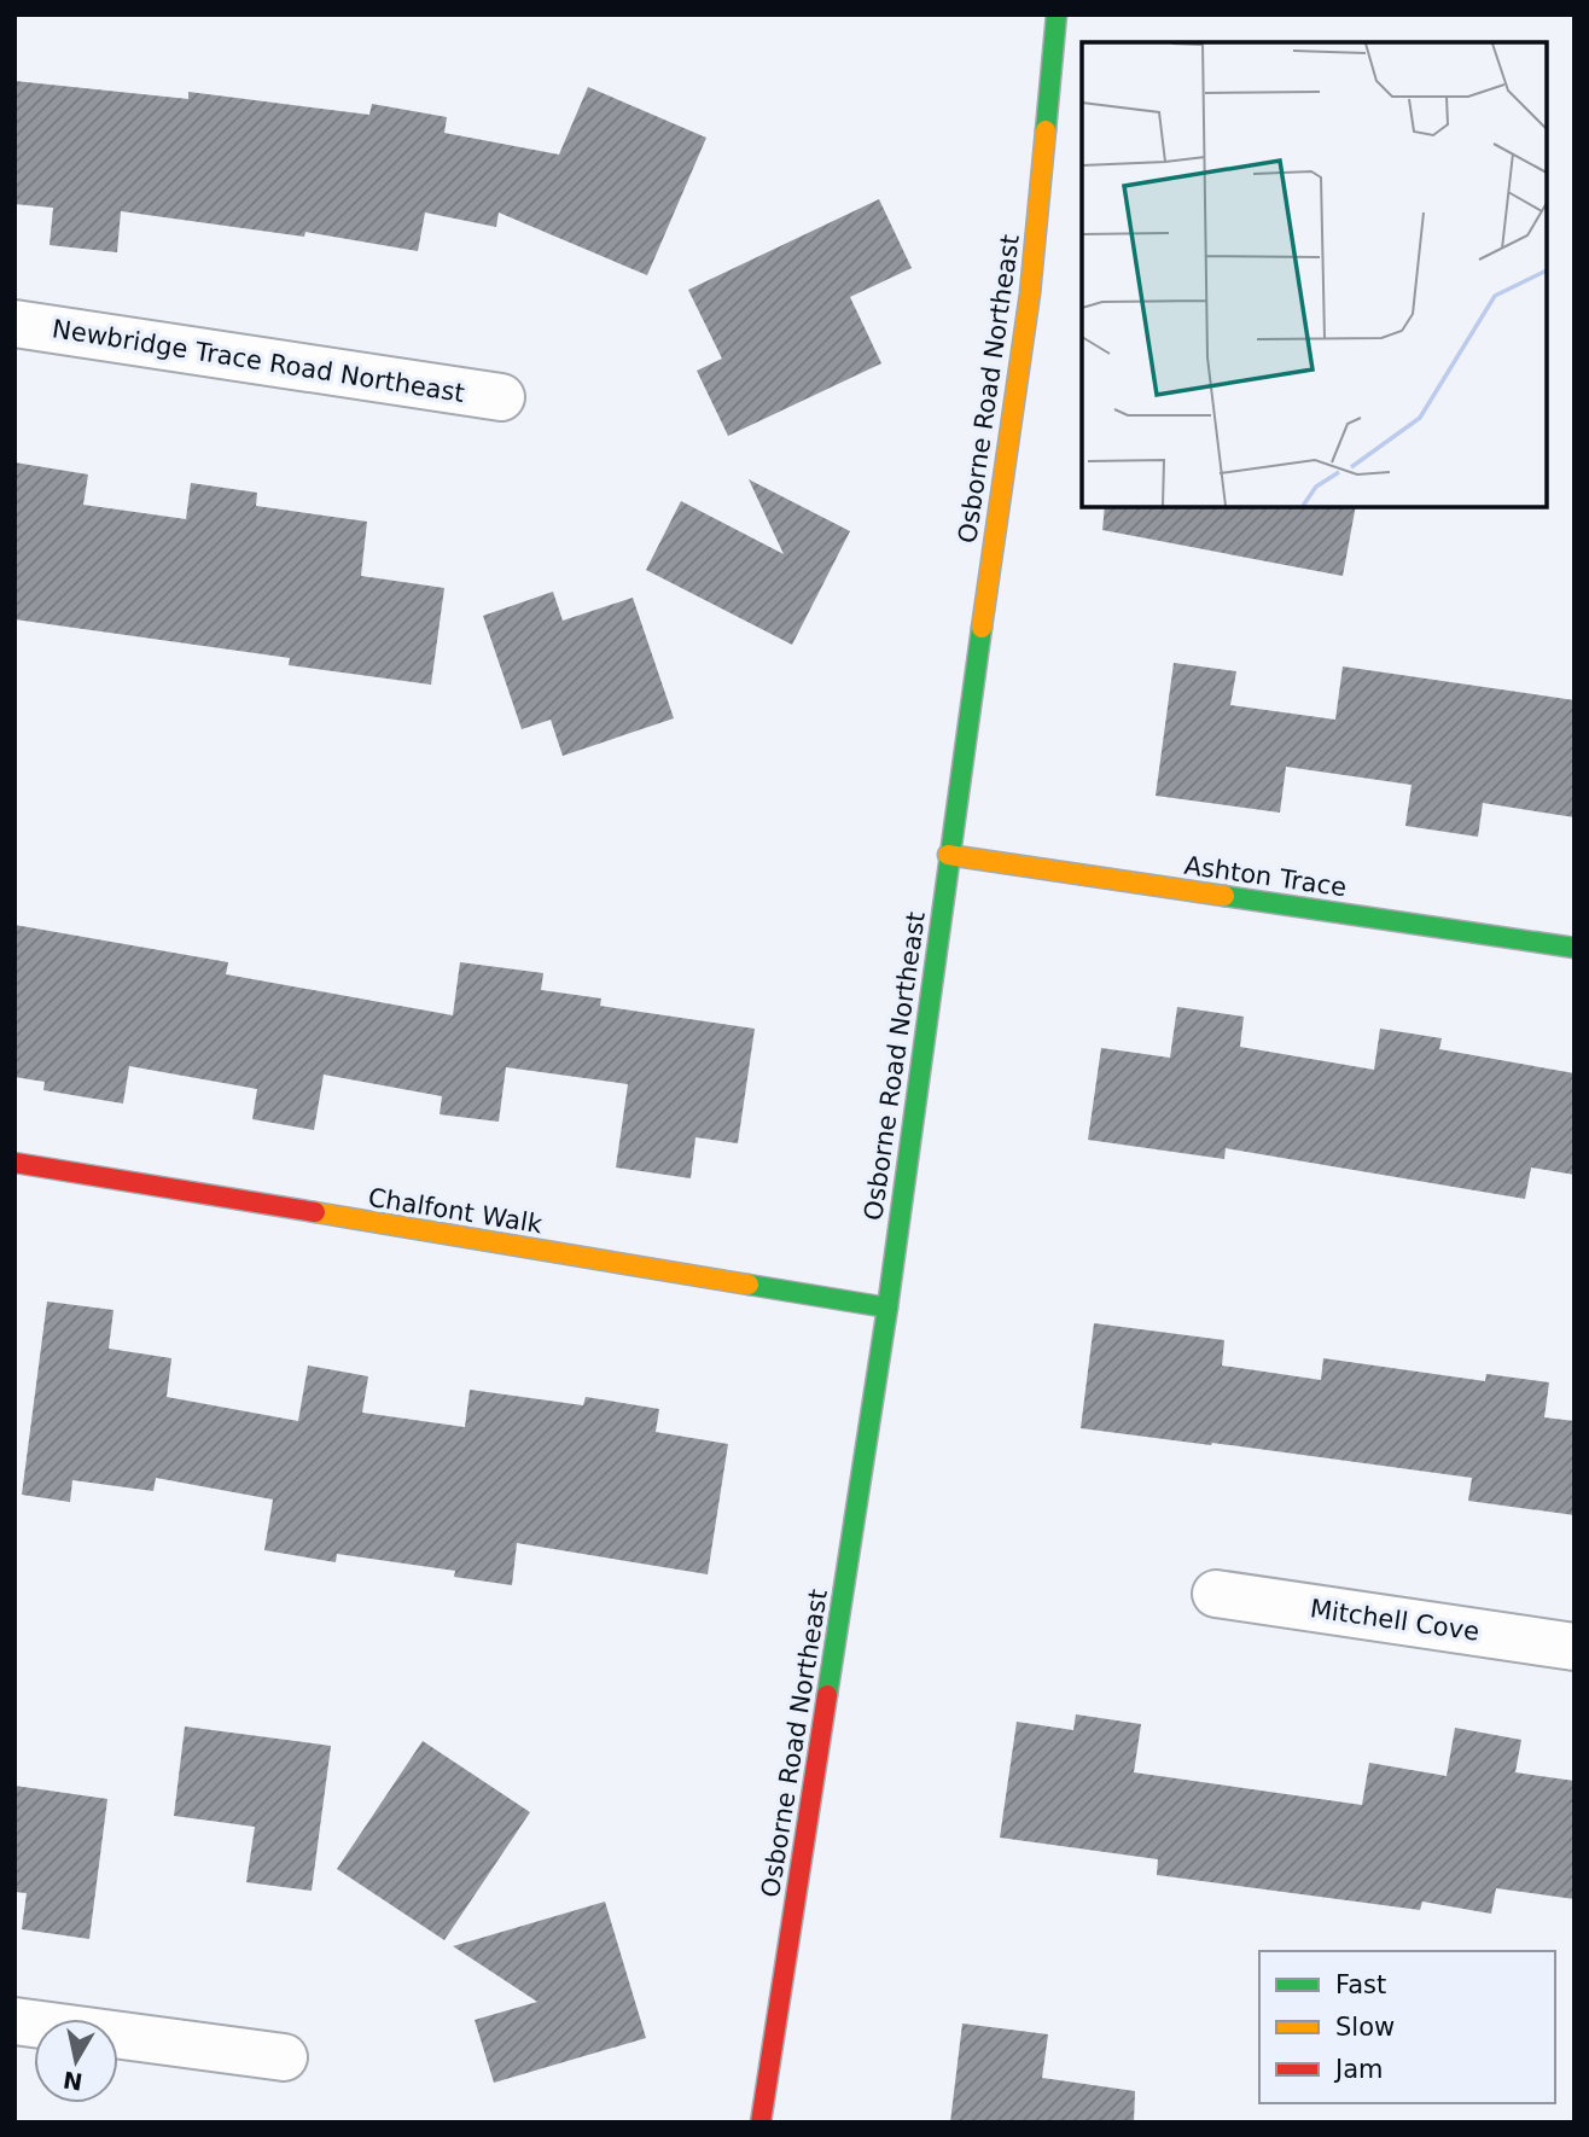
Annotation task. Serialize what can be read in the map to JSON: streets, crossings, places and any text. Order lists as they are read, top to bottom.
{
  "streets": {
    "street": [
      "Newbridge Trace Road Northeast",
      "Osborne Road Northeast",
      "Ashton Trace",
      "Chalfont Walk",
      "Mitchell Cove"
    ]
  },
  "crossings": [
    ["Osborne Road Northeast", "Ashton Trace"],
    ["Osborne Road Northeast", "Chalfont Walk"]
  ],
  "legend": ["Fast", "Slow", "Jam"],
  "north": "bottom"
}
